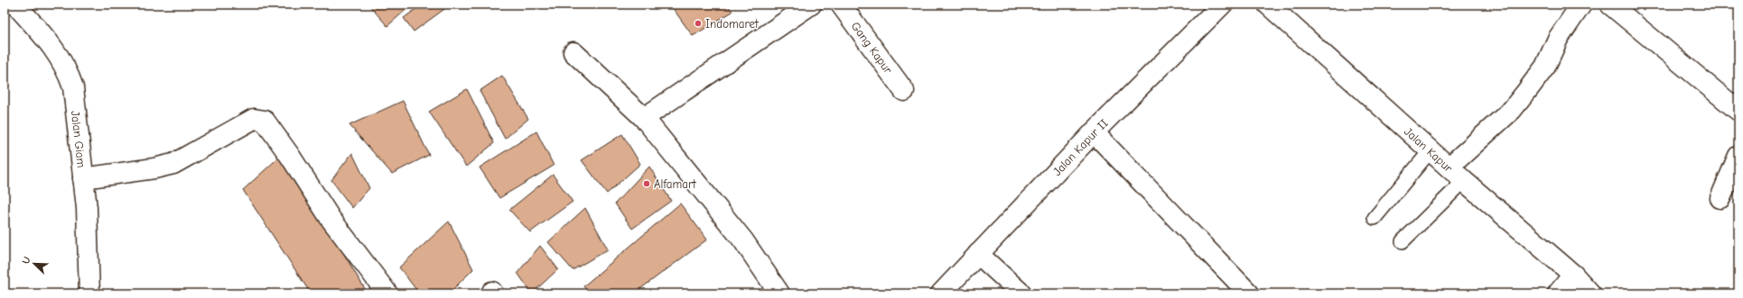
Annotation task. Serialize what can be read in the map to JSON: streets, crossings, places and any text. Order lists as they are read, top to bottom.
{
  "streets": {
    "street": [
      "Gang Kapur",
      "Jalan Giam",
      "Jalan Kapur II",
      "Jalan Kapur"
    ]
  },
  "places": ["Indomaret", "Alfamart"],
  "north": "top left"
}
